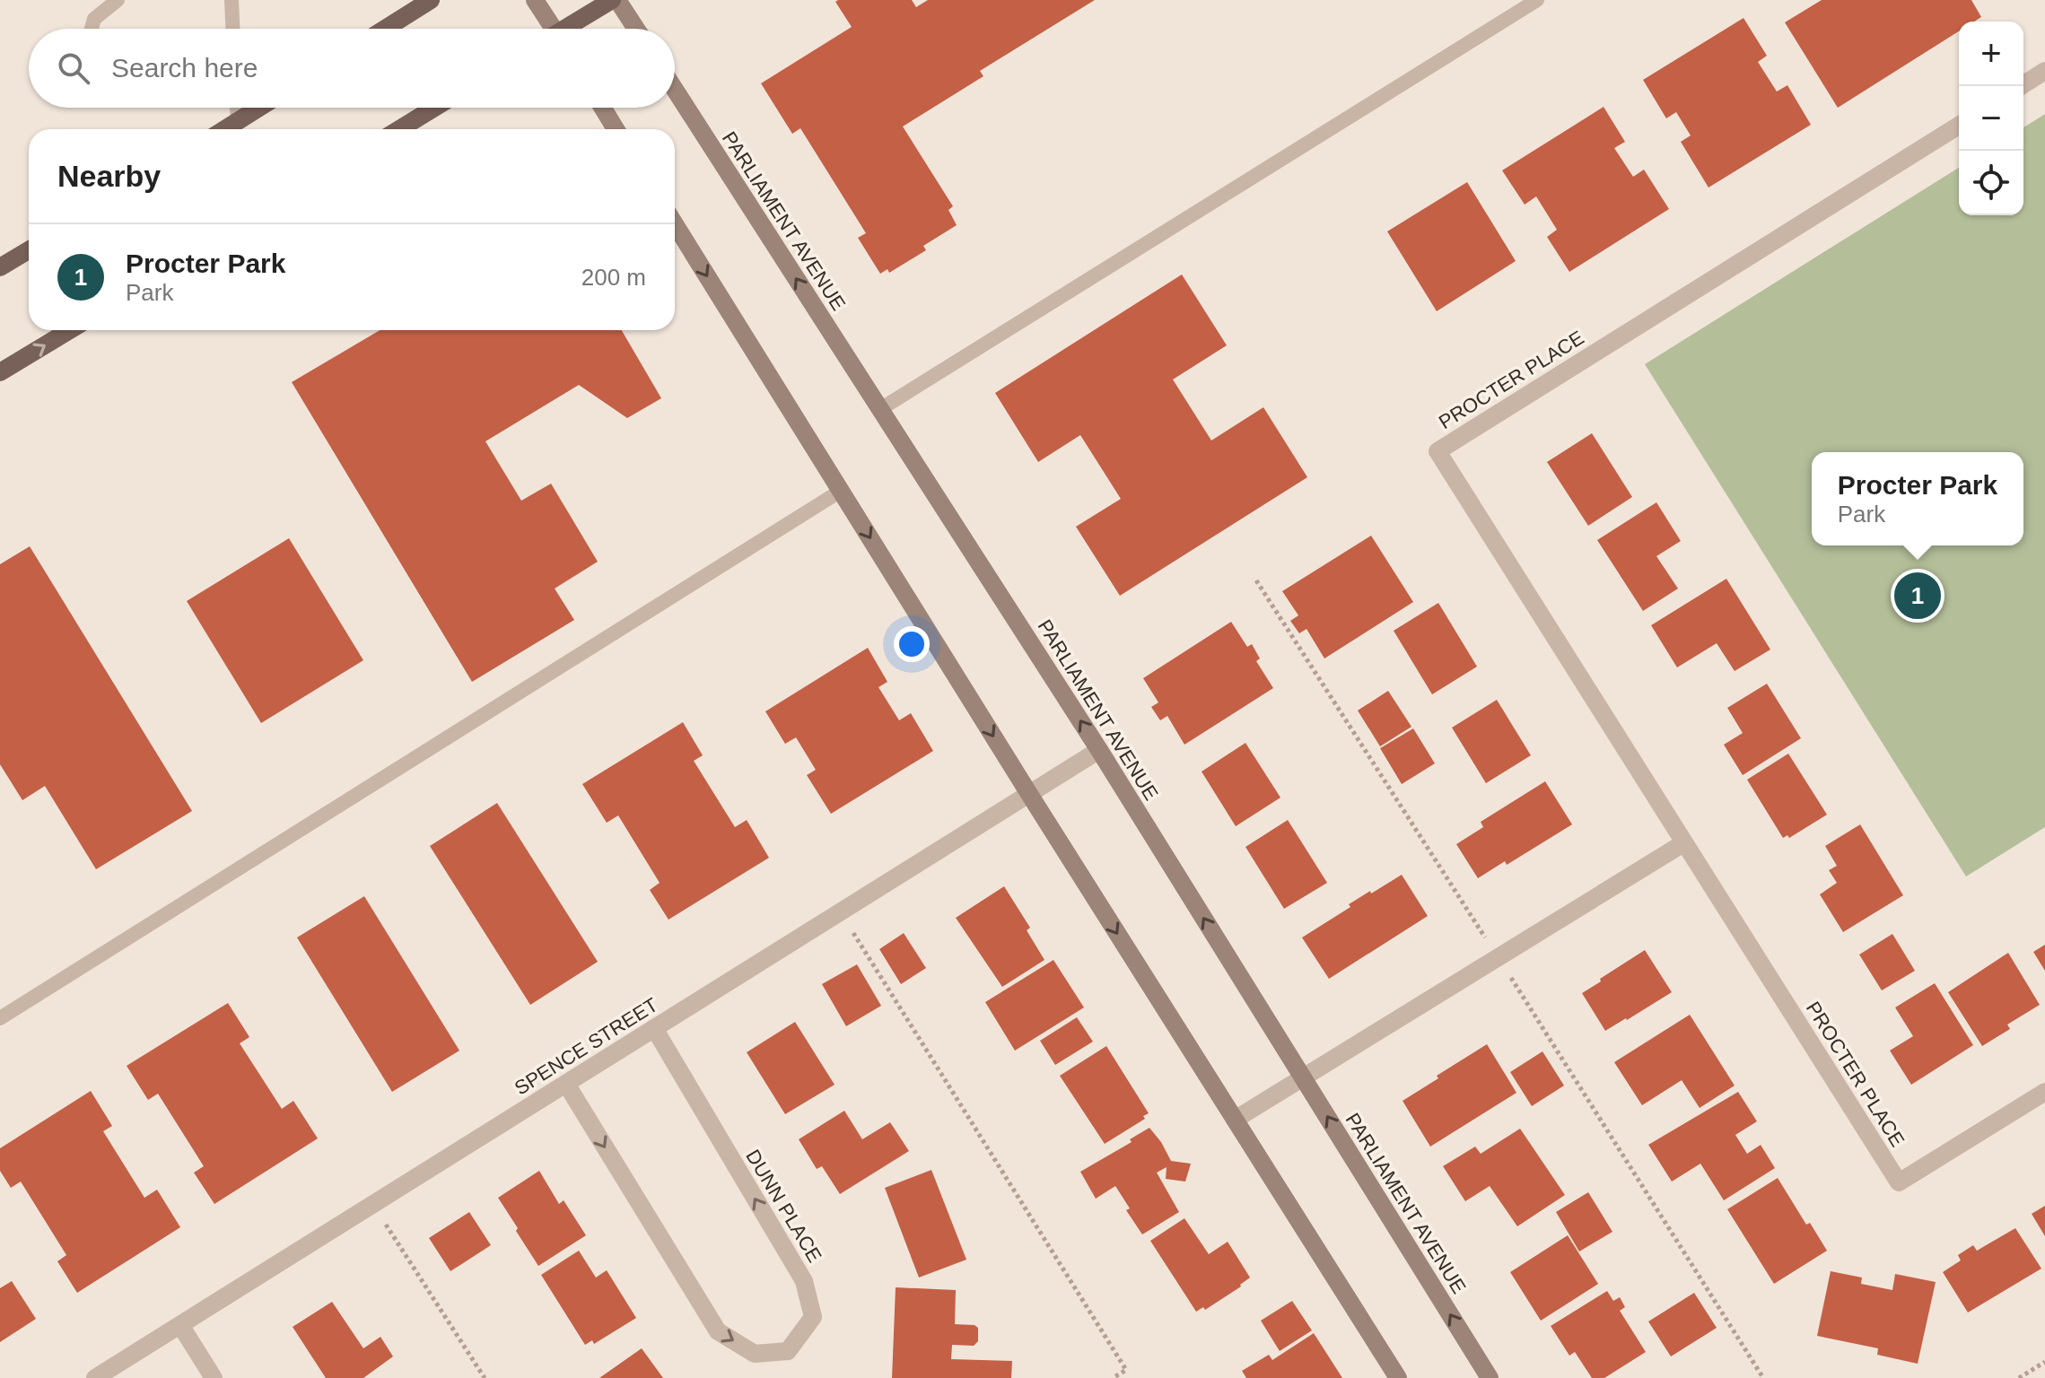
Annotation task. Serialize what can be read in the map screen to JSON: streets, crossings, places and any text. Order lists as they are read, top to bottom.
{
  "streets": {
    "street": [
      "PARLIAMENT AVENUE",
      "PROCTER PLACE",
      "SPENCE STREET",
      "DUNN PLACE"
    ]
  },
  "crossings": [
    ["PARLIAMENT AVENUE", "SPENCE STREET"],
    ["SPENCE STREET", "DUNN PLACE"]
  ],
  "page": {
    "map_buttons": ["+", "−"],
    "search": "Search here",
    "heading": "Nearby",
    "list": [
      {
        "mark": "1",
        "name": "Procter Park",
        "note": "Park",
        "value": "200 m"
      }
    ],
    "popup": ["Procter Park", "Park"],
    "pins": "1"
  }
}
